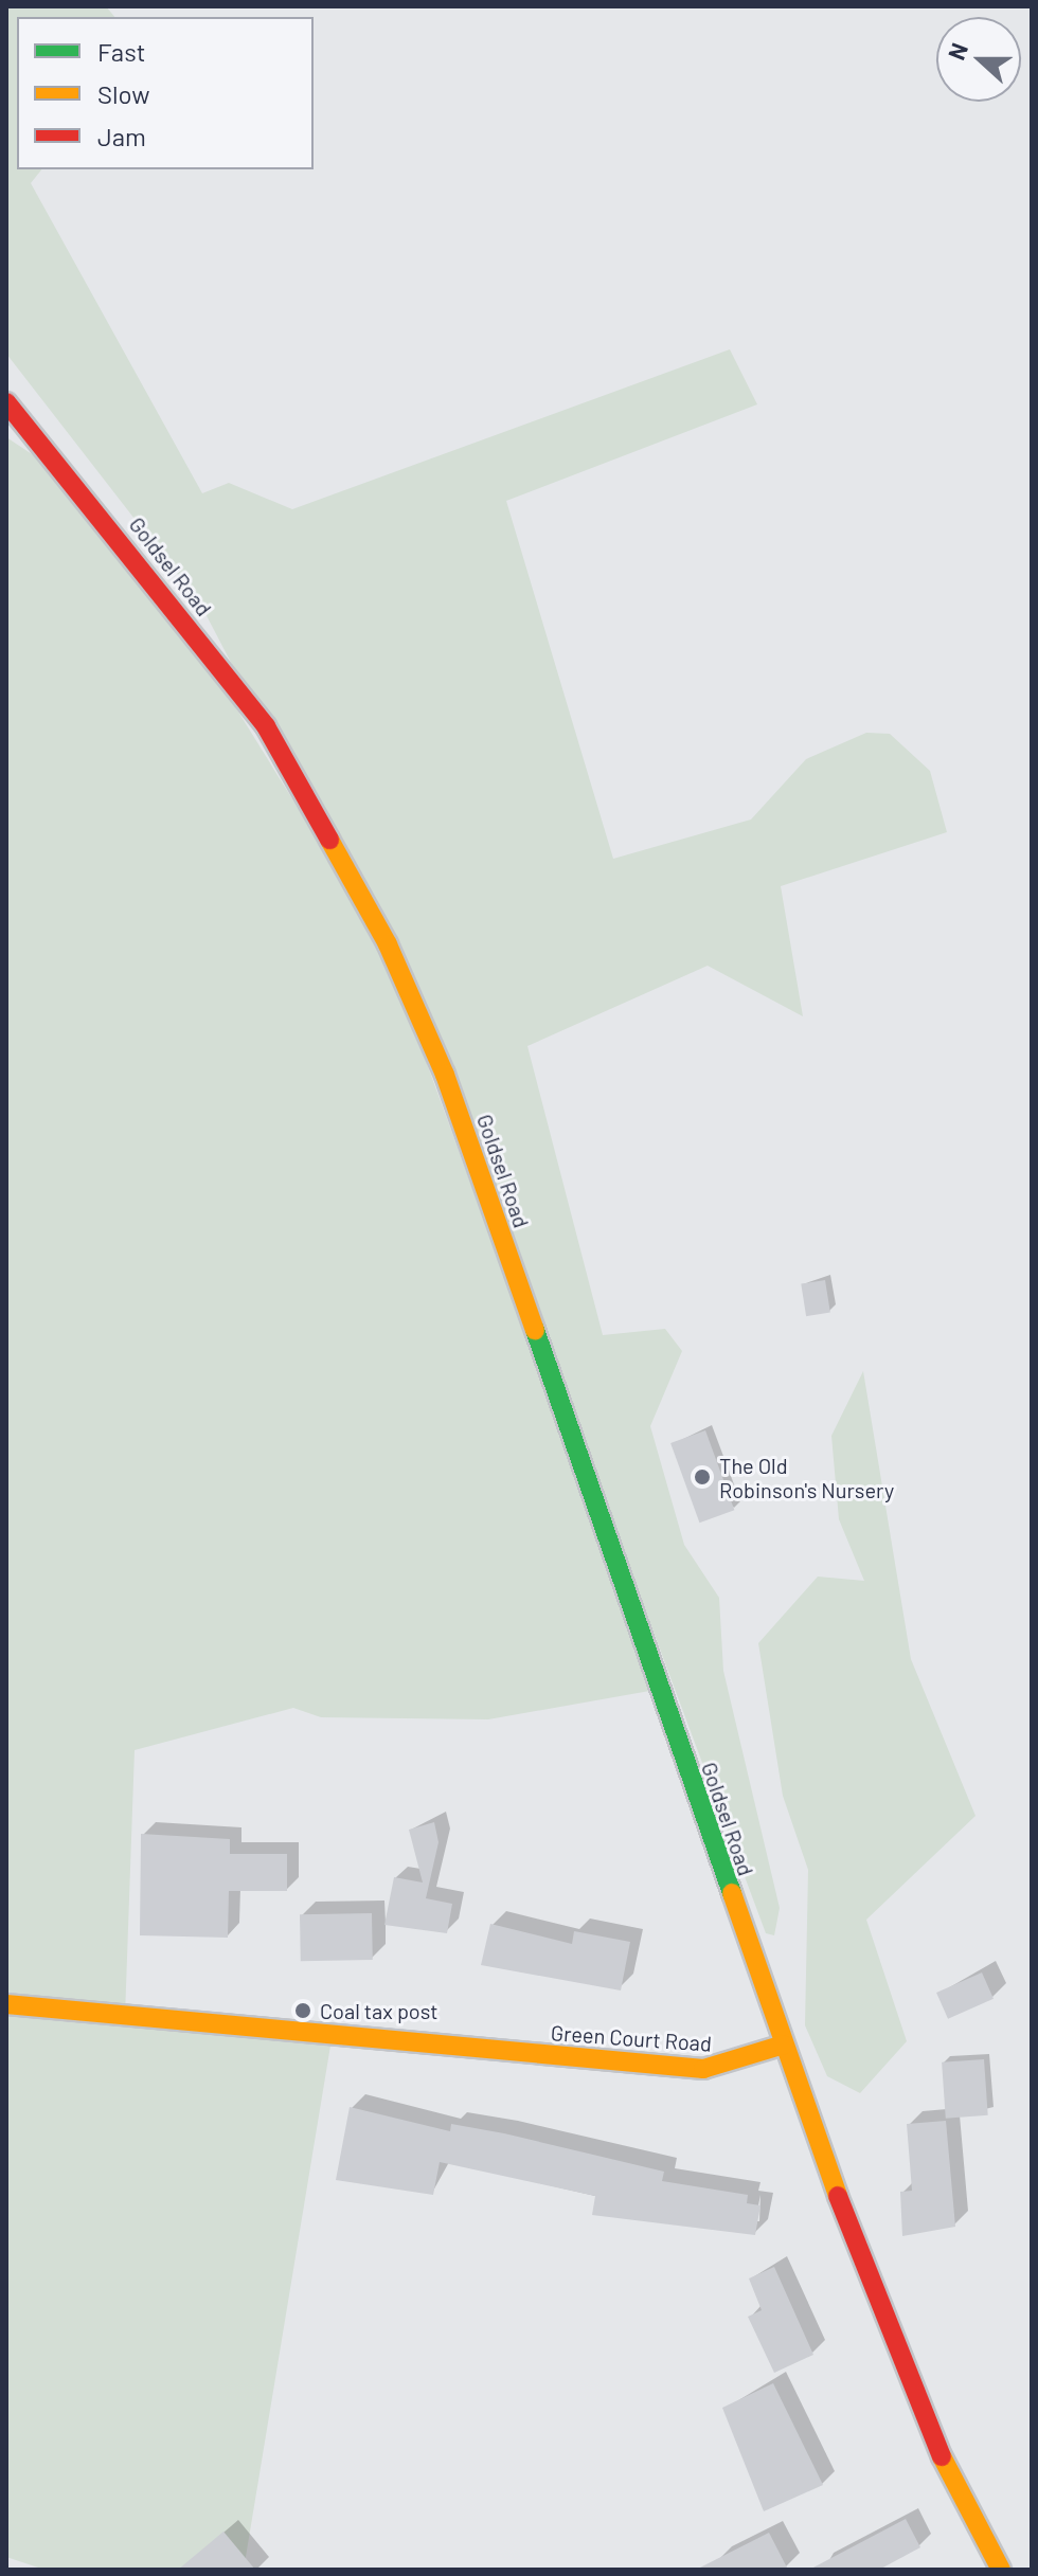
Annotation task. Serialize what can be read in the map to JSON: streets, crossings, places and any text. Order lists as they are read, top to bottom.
{
  "streets": {
    "main road": ["Goldsel Road", "Green Court Road"]
  },
  "crossings": [
    ["Goldsel Road", "Green Court Road"]
  ],
  "places": ["The Old Robinson's Nursery", "Coal tax post"],
  "legend": ["Fast", "Slow", "Jam"],
  "north": "left"
}
